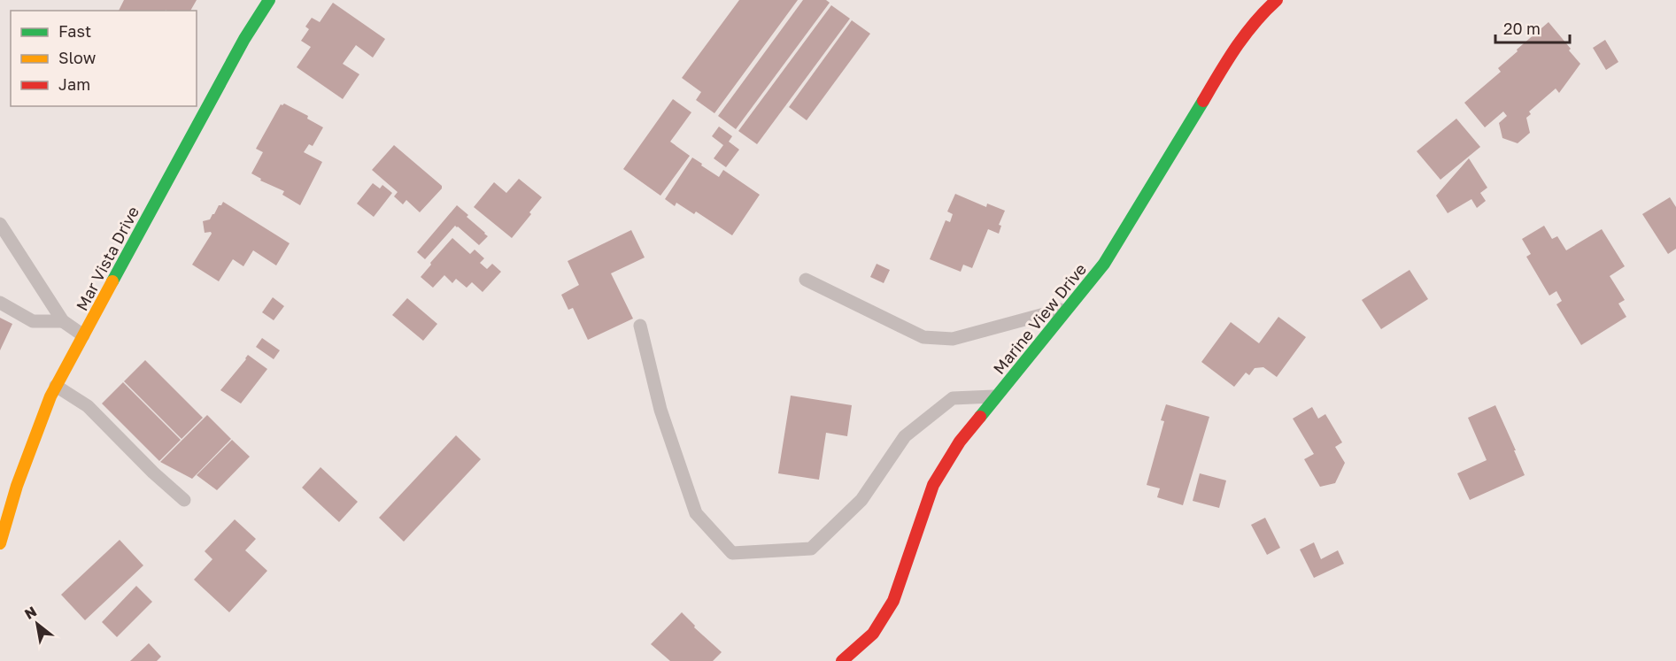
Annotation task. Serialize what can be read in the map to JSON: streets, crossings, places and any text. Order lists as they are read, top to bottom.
{
  "streets": {
    "street": ["Mar Vista Drive", "Marine View Drive"]
  },
  "legend": ["Fast", "Slow", "Jam"],
  "scale_bar": "20 m",
  "north": "top left"
}
